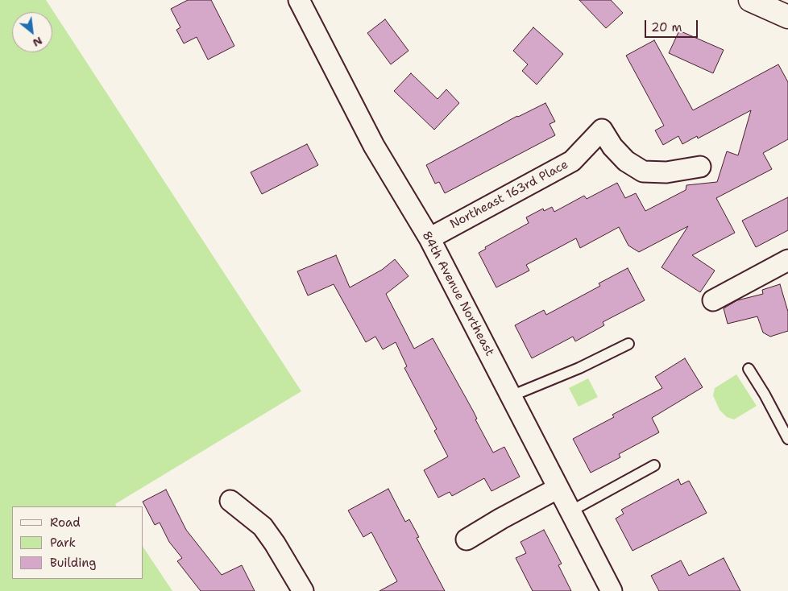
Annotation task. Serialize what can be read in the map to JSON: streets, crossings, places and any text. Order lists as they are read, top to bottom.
{
  "streets": {
    "street": ["Northeast 163rd Place", "84th Avenue Northeast"]
  },
  "crossings": [
    ["Northeast 163rd Place", "84th Avenue Northeast"]
  ],
  "legend": ["Road", "Park", "Building"],
  "scale_bar": "20 m",
  "north": "bottom right"
}
